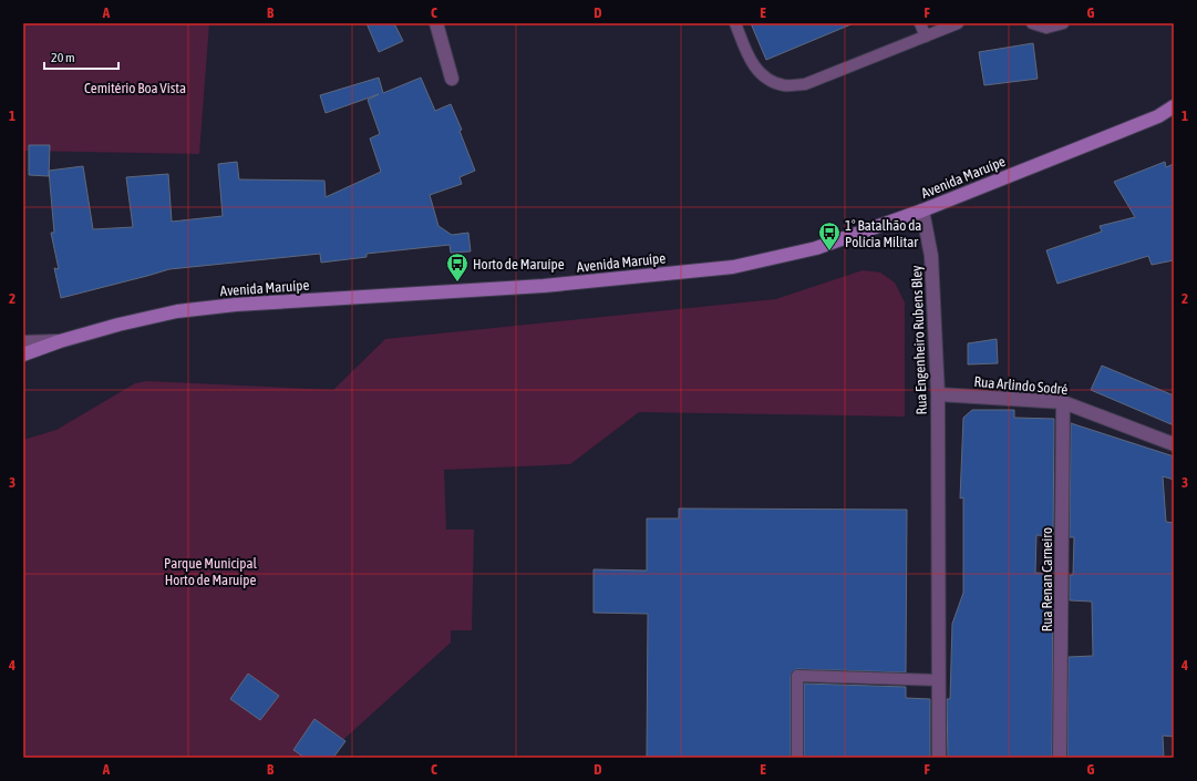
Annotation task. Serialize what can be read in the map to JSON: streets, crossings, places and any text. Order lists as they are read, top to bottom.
{
  "streets": {
    "main road": ["Avenida Maruípe"],
    "street": ["Rua Engenheiro Rubens Bley", "Rua Arlindo Sodré", "Rua Renan Carneiro"]
  },
  "crossings": [
    ["Avenida Maruípe", "Rua Engenheiro Rubens Bley"],
    ["Rua Engenheiro Rubens Bley", "Rua Arlindo Sodré"],
    ["Rua Arlindo Sodré", "Rua Renan Carneiro"]
  ],
  "parks": ["Cemitério Boa Vista", "Parque Municipal Horto de Maruípe"],
  "places": {
    "bus stop": ["1° Batalhão da Polícia Militar", "Horto de Maruípe"]
  },
  "scale_bar": "20 m",
  "grid": {
    "columns": [
      "A",
      "B",
      "C",
      "D",
      "E",
      "F",
      "G"
    ],
    "rows": [
      "1",
      "2",
      "3",
      "4"
    ]
  }
}
